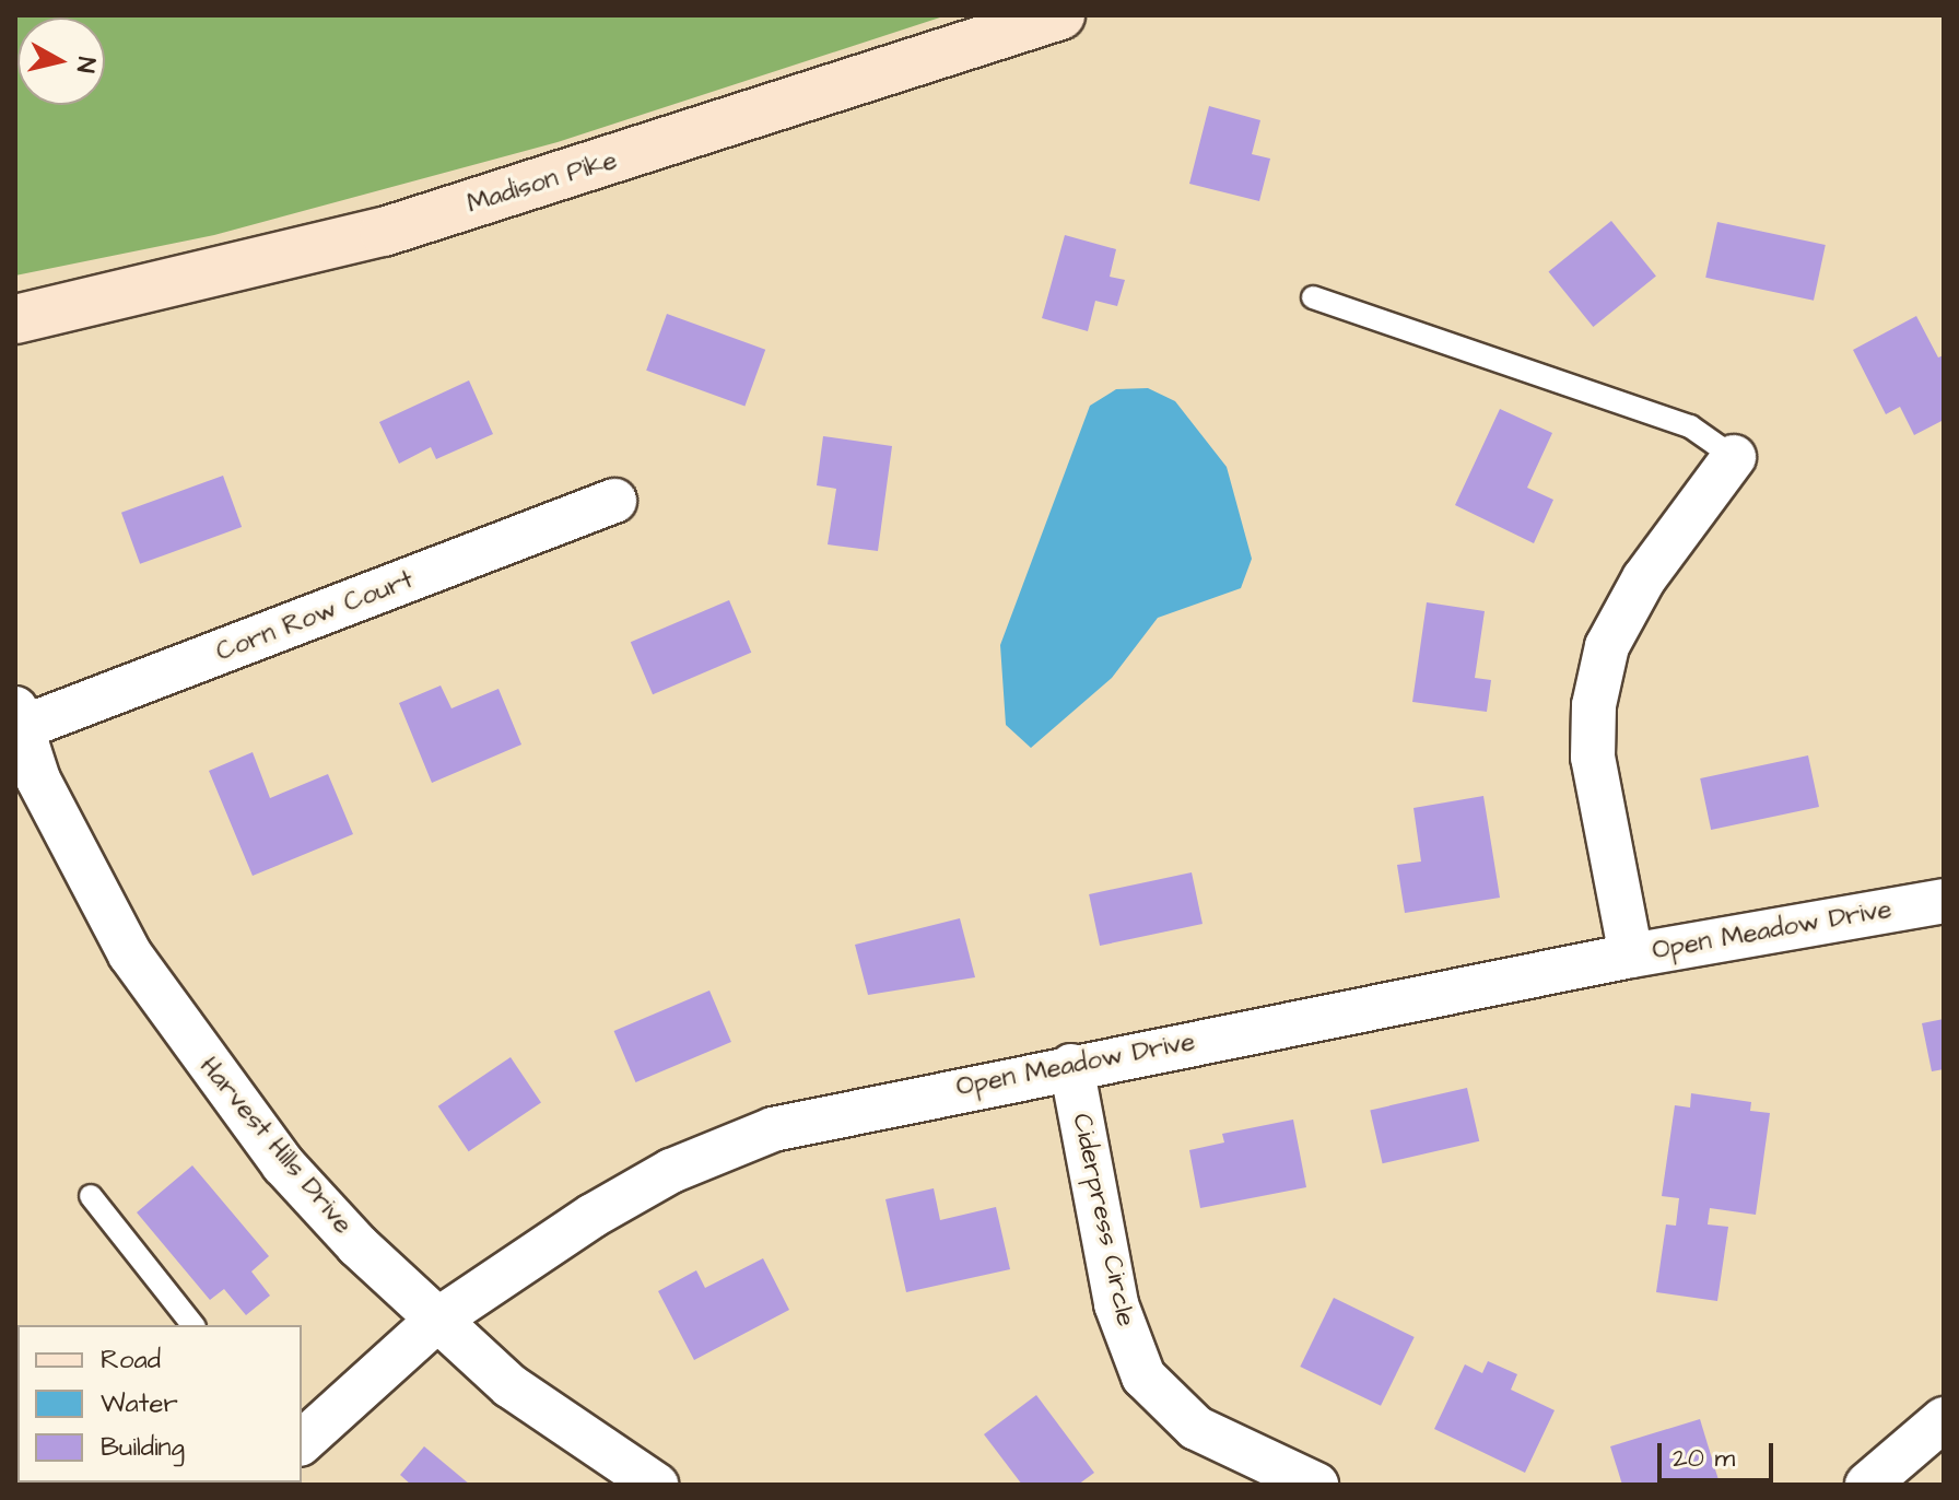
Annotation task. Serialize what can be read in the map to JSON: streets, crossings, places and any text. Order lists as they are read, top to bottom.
{
  "streets": {
    "street": [
      "Madison Pike",
      "Corn Row Court",
      "Open Meadow Drive",
      "Harvest Hills Drive",
      "Ciderpress Circle"
    ]
  },
  "crossings": [
    ["Corn Row Court", "Harvest Hills Drive"],
    ["Open Meadow Drive", "Harvest Hills Drive"],
    ["Open Meadow Drive", "Ciderpress Circle"]
  ],
  "legend": ["Road", "Water", "Building"],
  "scale_bar": "20 m",
  "north": "right"
}
